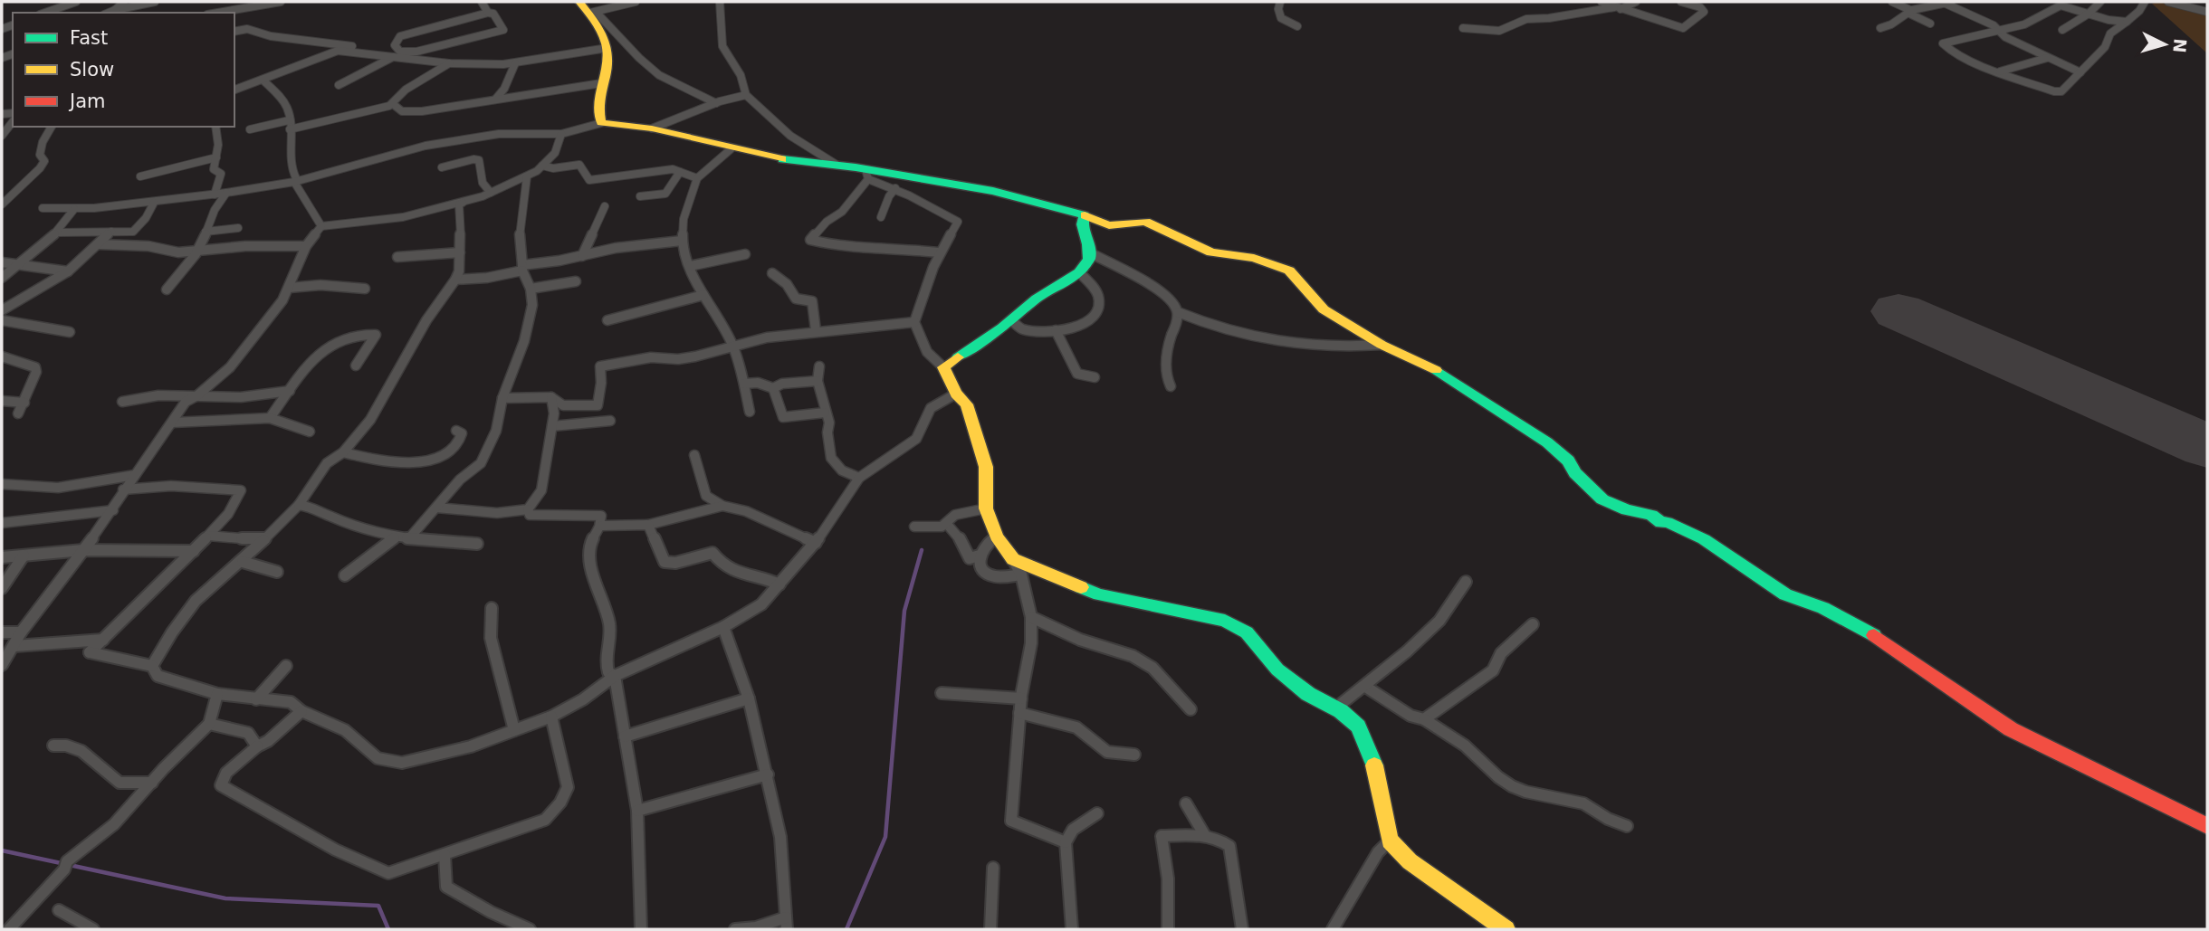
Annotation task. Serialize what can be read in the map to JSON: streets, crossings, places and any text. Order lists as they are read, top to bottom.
{
  "legend": ["Fast", "Slow", "Jam"],
  "north": "right"
}
